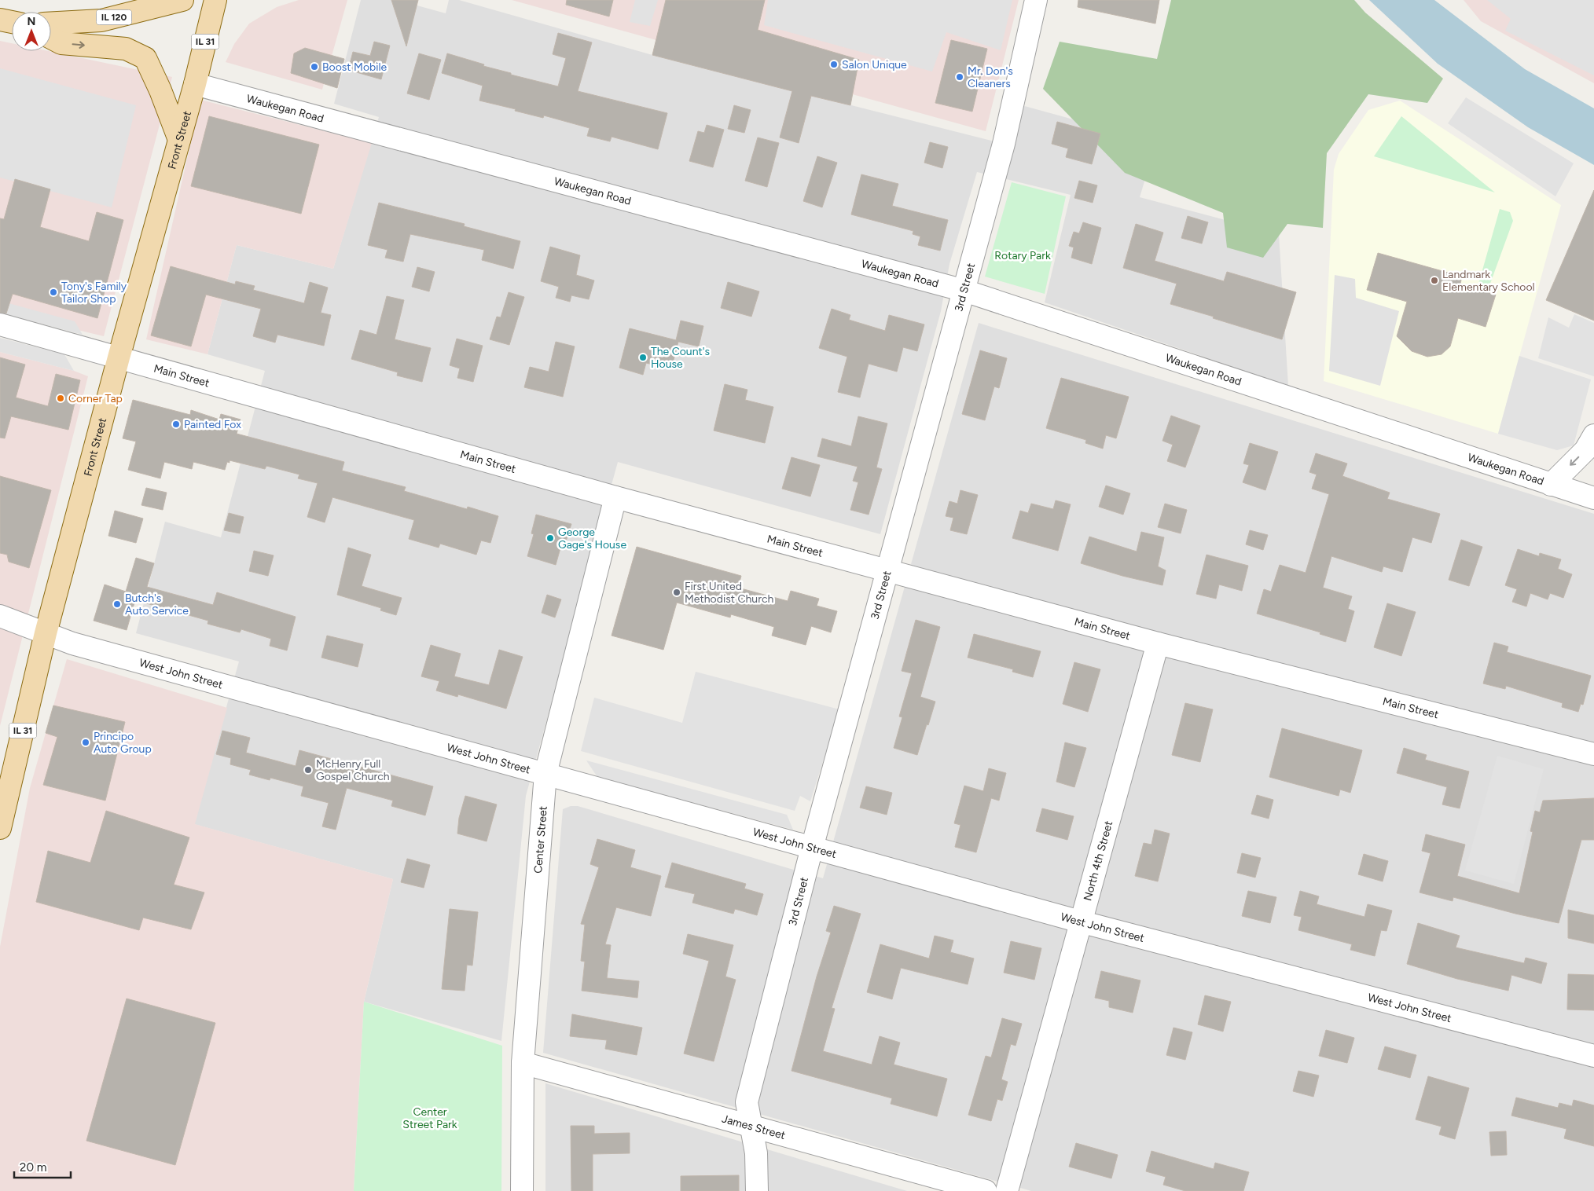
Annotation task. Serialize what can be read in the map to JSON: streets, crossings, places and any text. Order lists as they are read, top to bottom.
{
  "streets": {
    "main road": ["IL 120", "IL 31", "Front Street"],
    "street": [
      "Waukegan Road",
      "3rd Street",
      "Main Street",
      "West John Street",
      "Center Street",
      "North 4th Street",
      "James Street"
    ]
  },
  "crossings": [
    ["Waukegan Road", "Front Street"],
    ["Waukegan Road", "3rd Street"],
    ["Front Street", "Main Street"],
    ["Front Street", "West John Street"],
    ["3rd Street", "Main Street"],
    ["3rd Street", "West John Street"],
    ["3rd Street", "James Street"],
    ["Main Street", "Center Street"],
    ["Main Street", "North 4th Street"],
    ["West John Street", "Center Street"],
    ["West John Street", "North 4th Street"],
    ["Center Street", "James Street"]
  ],
  "parks": ["Rotary Park", "Center Street Park"],
  "places": [
    "Salon Unique",
    "Boost Mobile",
    "Mr. Don's Cleaners",
    "Landmark Elementary School",
    "Tony's Family Tailor Shop",
    "The Count's House",
    "Corner Tap",
    "Painted Fox",
    "George Gage's House",
    "First United Methodist Church",
    "Butch's Auto Service",
    "Principo Auto Group",
    "McHenry Full Gospel Church"
  ],
  "scale_bar": "20 m",
  "north": "top"
}
